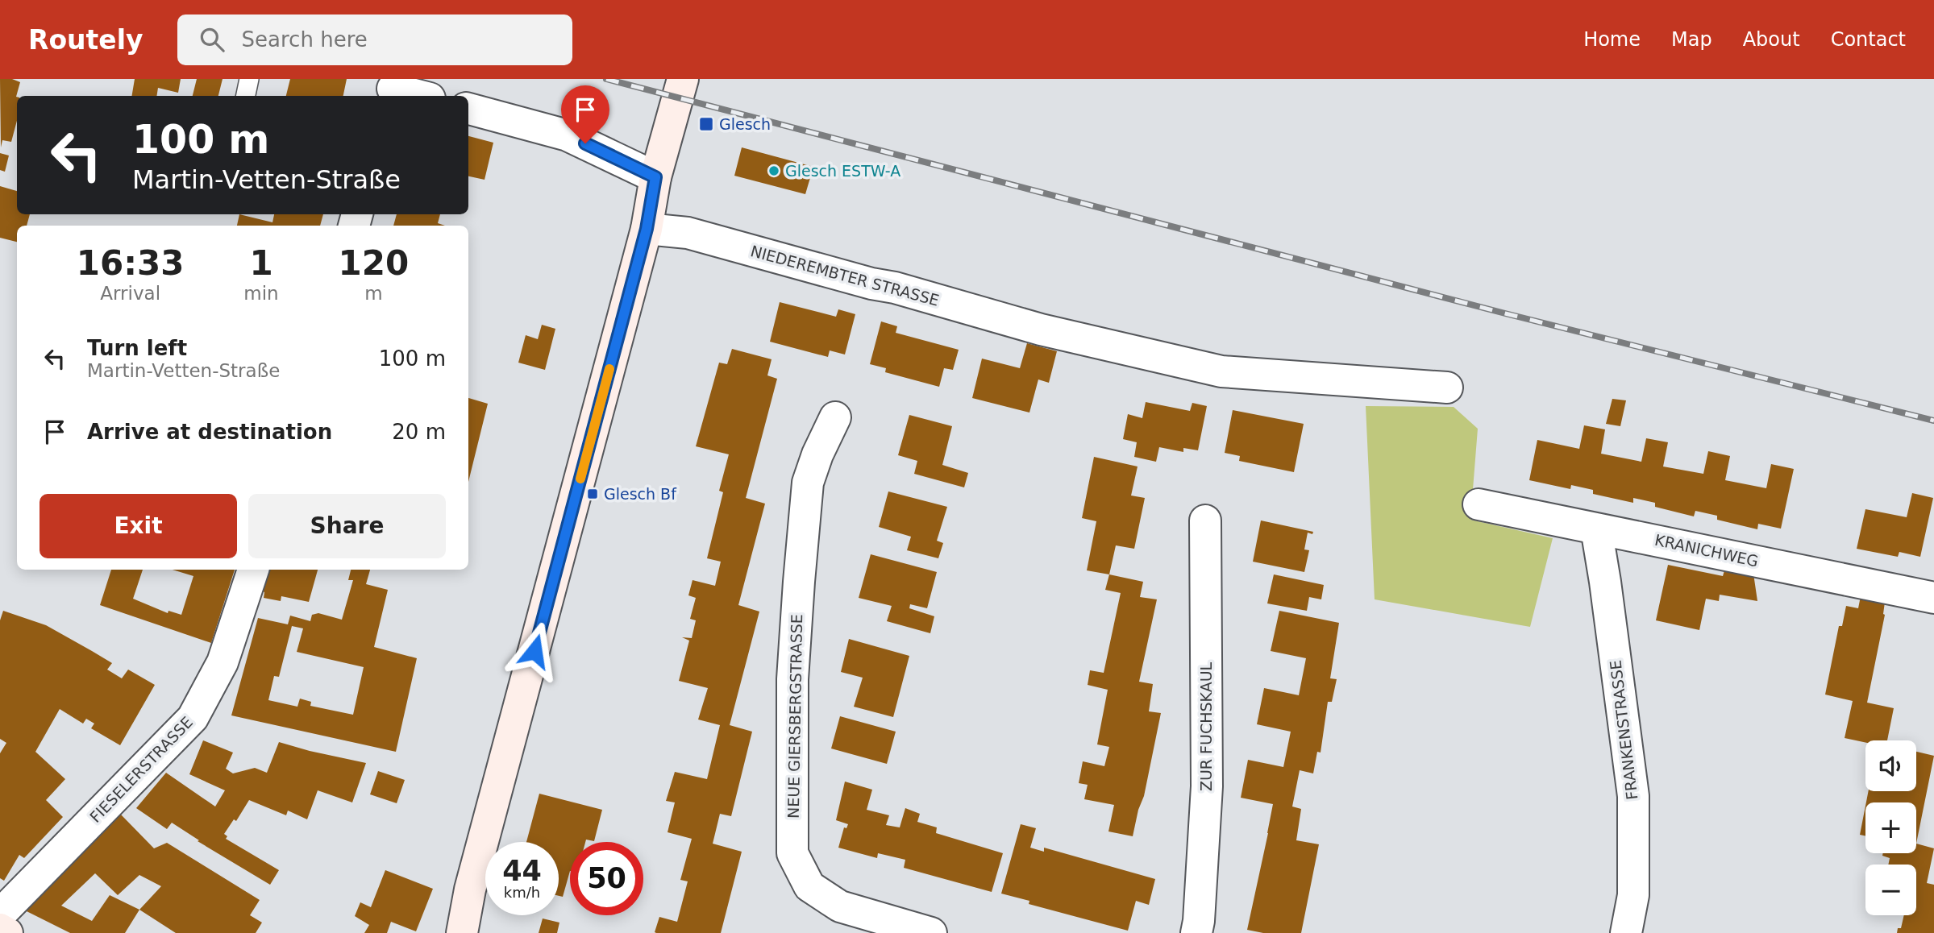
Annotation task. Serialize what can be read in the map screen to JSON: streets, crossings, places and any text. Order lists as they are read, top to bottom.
{
  "streets": {
    "street": [
      "NIEDEREMBTER STRASSE",
      "KRANICHWEG",
      "NEUE GIERSBERGSTRASSE",
      "ZUR FUCHSKAUL",
      "FRANKENSTRASSE",
      "FIESELERSTRASSE"
    ]
  },
  "crossings": [
    ["KRANICHWEG", "FRANKENSTRASSE"]
  ],
  "places": {
    "transit": ["Glesch", "Glesch Bf"],
    "other": ["Glesch ESTW-A"]
  },
  "page": {
    "header": "Routely",
    "search": "Search here",
    "nav": [
      "Home",
      "Map",
      "About",
      "Contact"
    ],
    "turn": ["100 m", "Martin-Vetten-Straße"],
    "eta": [
      "16:33",
      "Arrival",
      "1",
      "min",
      "120",
      "m"
    ],
    "list": [
      {
        "name": "Turn left",
        "note": "Martin-Vetten-Straße",
        "value": "100 m"
      },
      {
        "name": "Arrive at destination",
        "value": "20 m"
      }
    ],
    "buttons": ["Exit", "Share"],
    "map_buttons": ["+", "−"],
    "speed": "44 km/h",
    "limit": "50"
  }
}
